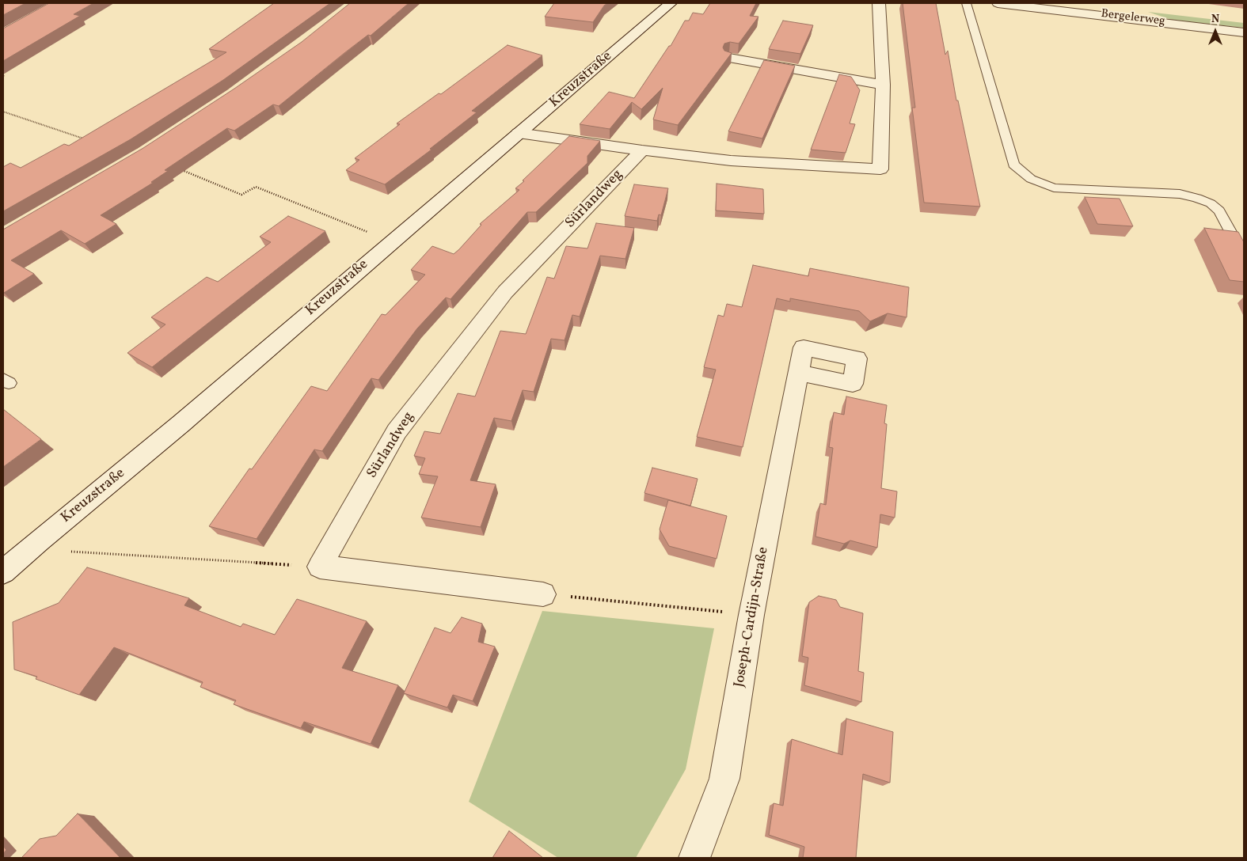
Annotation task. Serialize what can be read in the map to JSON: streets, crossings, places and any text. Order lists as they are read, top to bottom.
{
  "streets": {
    "street": [
      "Bergelerweg",
      "Kreuzstraße",
      "Sürlandweg",
      "Joseph-Cardijn-Straße"
    ]
  },
  "crossings": [
    ["Kreuzstraße", "Sürlandweg"]
  ],
  "north": "top"
}
